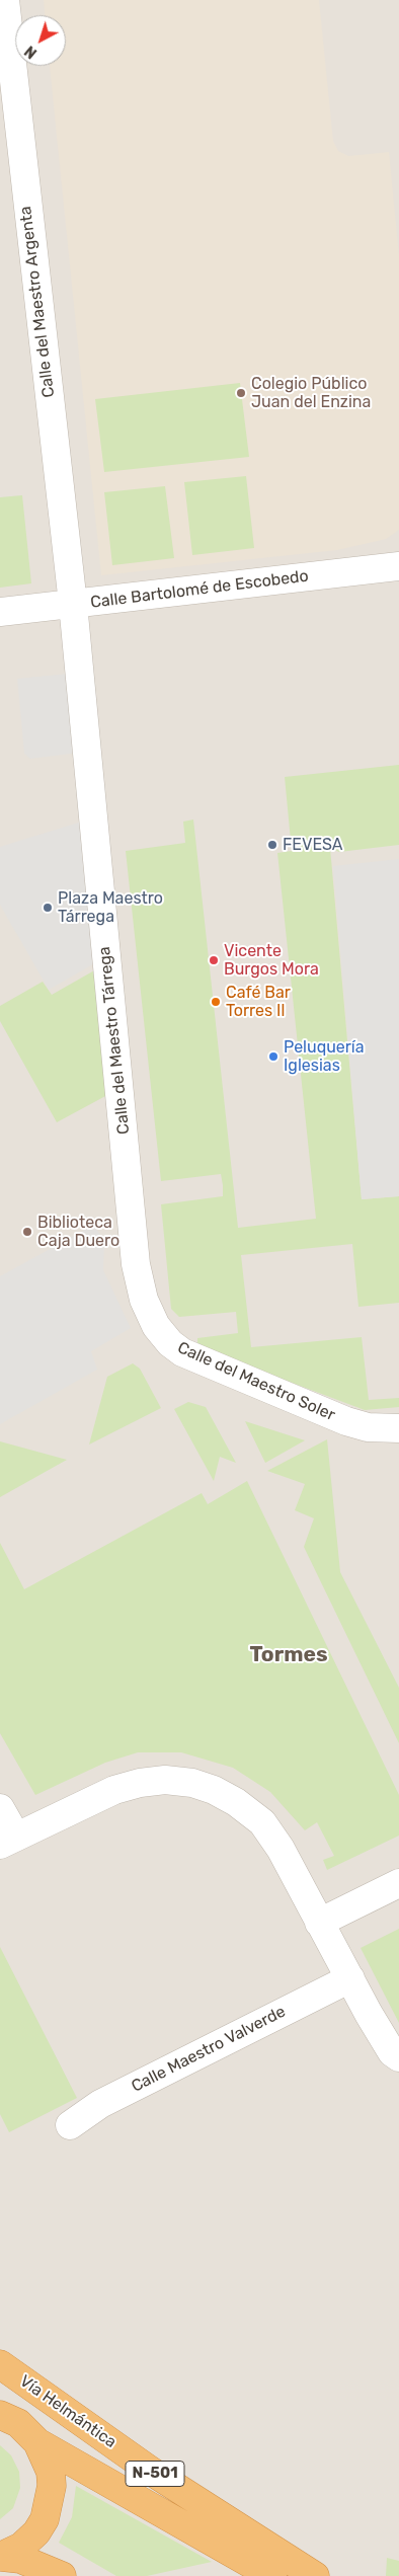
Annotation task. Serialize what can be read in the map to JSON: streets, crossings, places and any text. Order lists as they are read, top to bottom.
{
  "streets": {
    "highway": ["Vía Helmántica", "N-501"],
    "street": [
      "Calle del Maestro Argenta",
      "Calle Bartolomé de Escobedo",
      "Calle del Maestro Tárrega",
      "Calle del Maestro Soler",
      "Calle Maestro Valverde"
    ]
  },
  "crossings": [
    ["Calle del Maestro Argenta", "Calle Bartolomé de Escobedo"],
    ["Calle del Maestro Argenta", "Calle del Maestro Tárrega"],
    ["Calle Bartolomé de Escobedo", "Calle del Maestro Tárrega"],
    ["Calle del Maestro Tárrega", "Calle del Maestro Soler"]
  ],
  "districts": ["Tormes"],
  "places": [
    "Colegio Público Juan del Enzina",
    "FEVESA",
    "Plaza Maestro Tárrega",
    "Vicente Burgos Mora",
    "Café Bar Torres II",
    "Peluquería Iglesias",
    "Biblioteca Caja Duero"
  ],
  "north": "bottom left"
}
